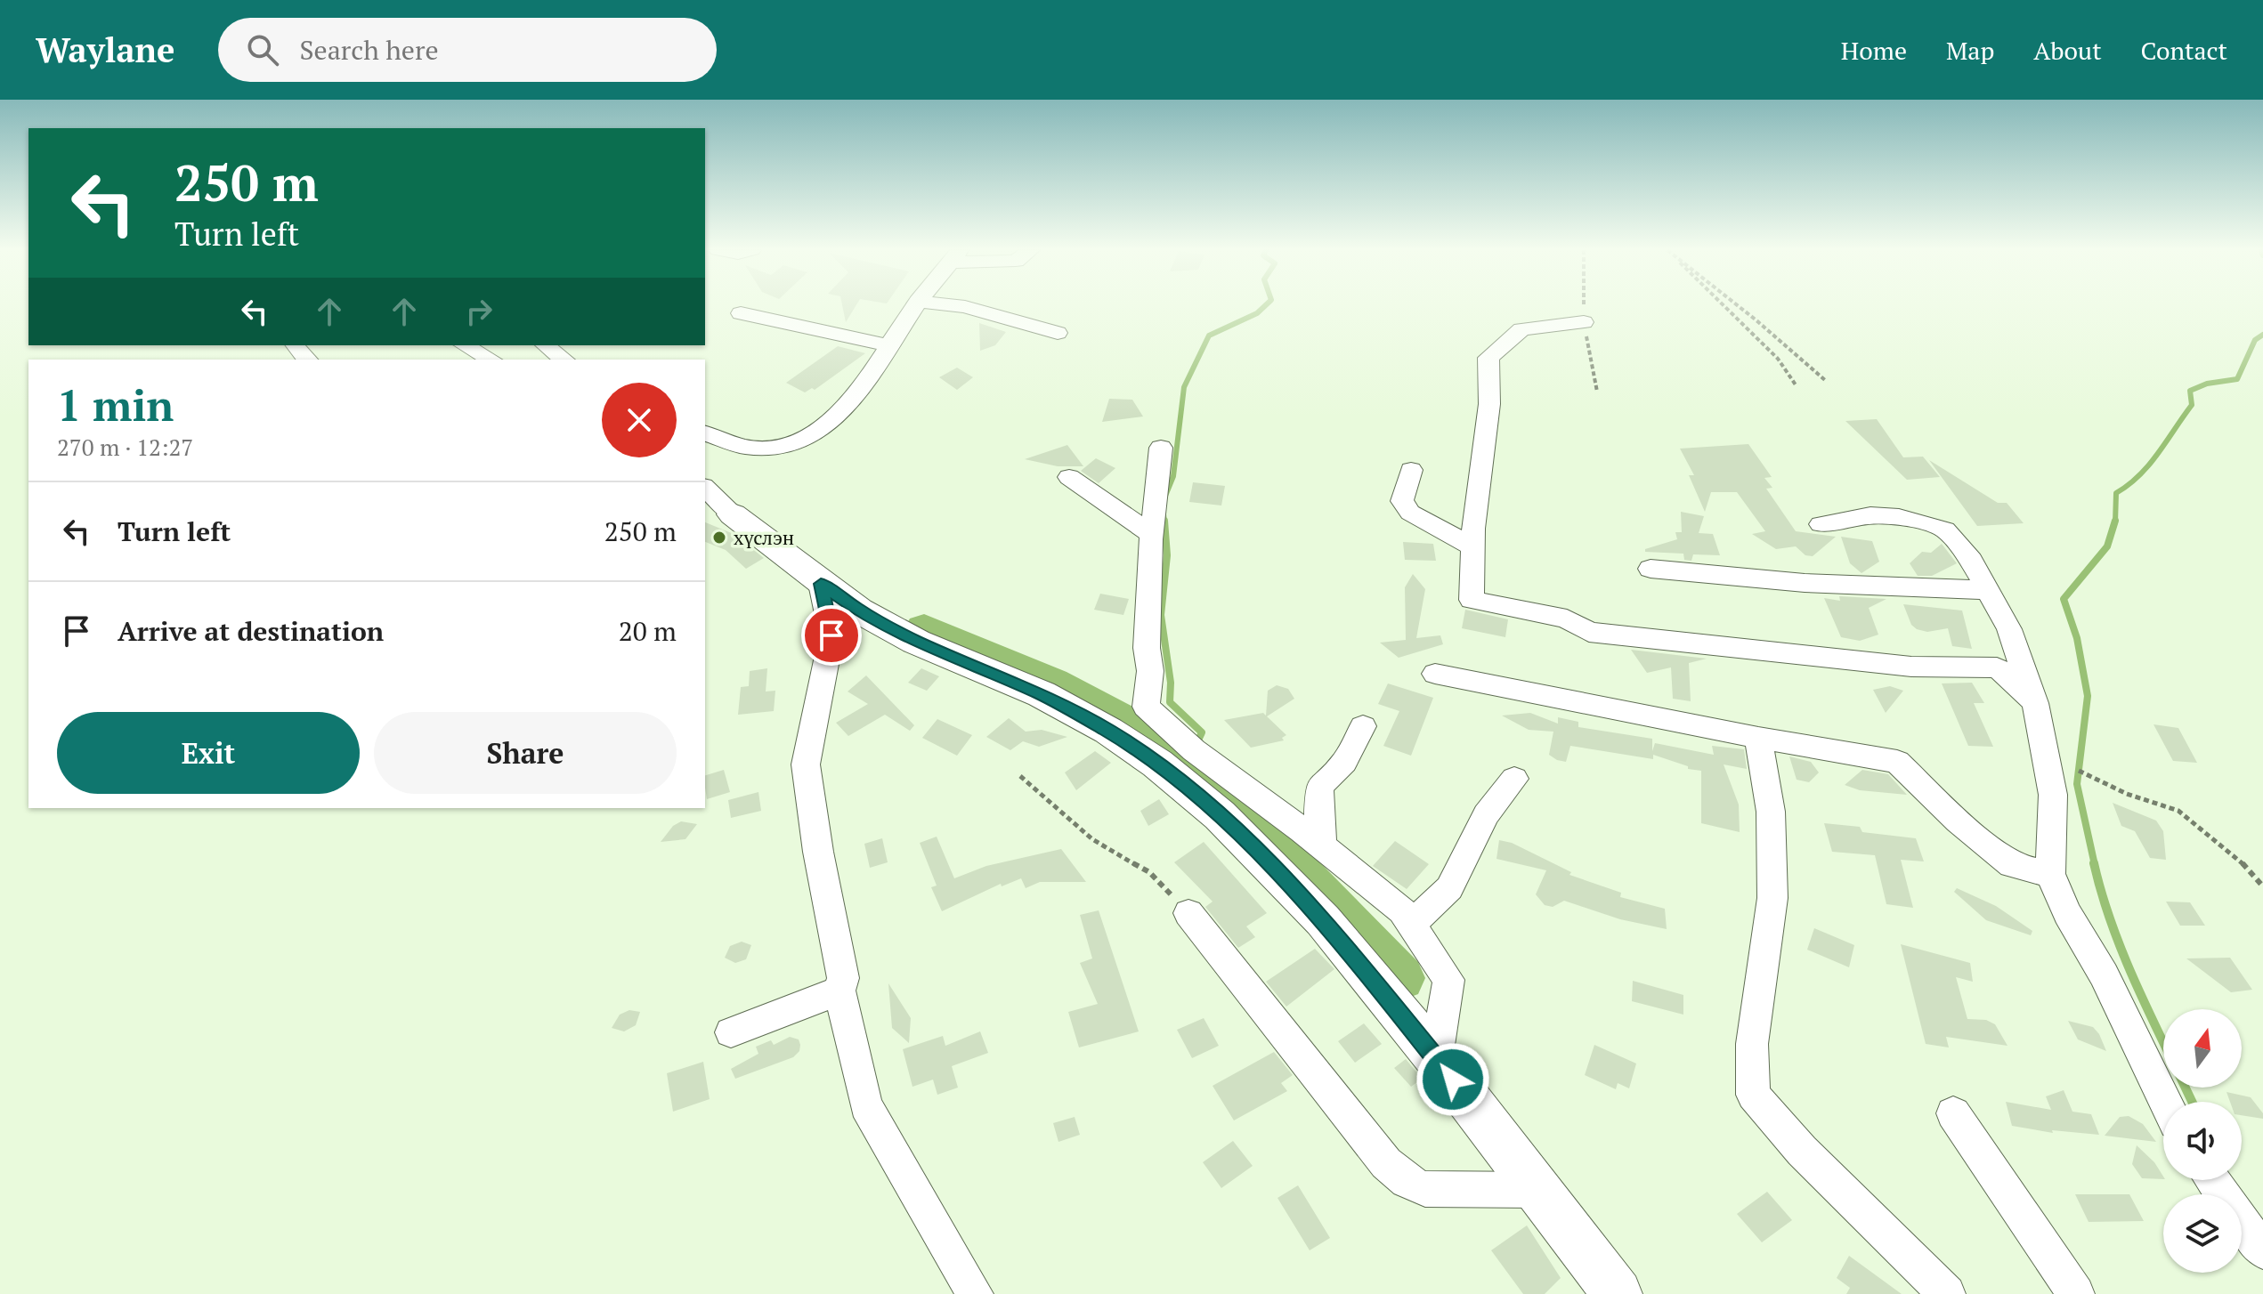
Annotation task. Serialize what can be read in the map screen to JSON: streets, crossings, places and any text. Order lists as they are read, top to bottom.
{
  "places": ["хүслэн"],
  "north": "top",
  "page": {
    "header": "Waylane",
    "search": "Search here",
    "nav": [
      "Home",
      "Map",
      "About",
      "Contact"
    ],
    "turn": ["250 m", "Turn left"],
    "heading": ["1 min", "270 m · 12:27"],
    "list": [
      {
        "name": "Turn left",
        "value": "250 m"
      },
      {
        "name": "Arrive at destination",
        "value": "20 m"
      }
    ],
    "buttons": ["Exit", "Share"]
  }
}
